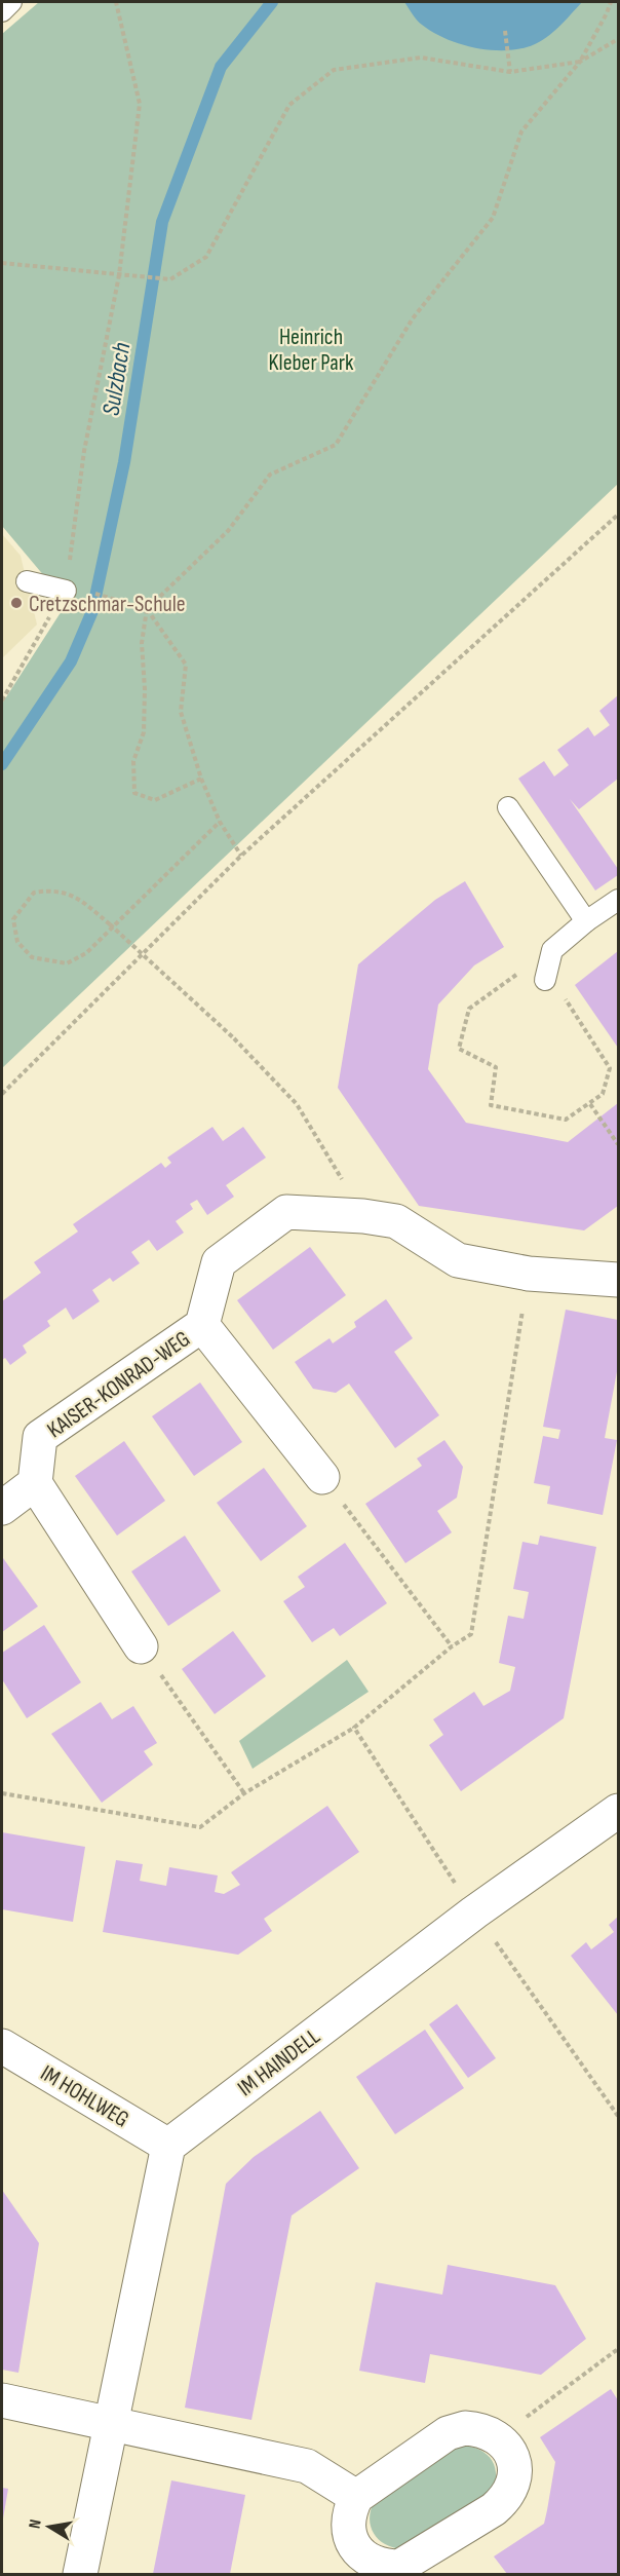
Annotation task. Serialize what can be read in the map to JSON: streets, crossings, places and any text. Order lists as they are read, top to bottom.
{
  "streets": {
    "street": ["KAISER-KONRAD-WEG", "IM HAINDELL", "IM HOHLWEG"]
  },
  "crossings": [
    ["IM HAINDELL", "IM HOHLWEG"]
  ],
  "water": ["Sulzbach"],
  "parks": ["Heinrich Kleber Park"],
  "places": ["Cretzschmar-Schule"],
  "north": "left"
}
